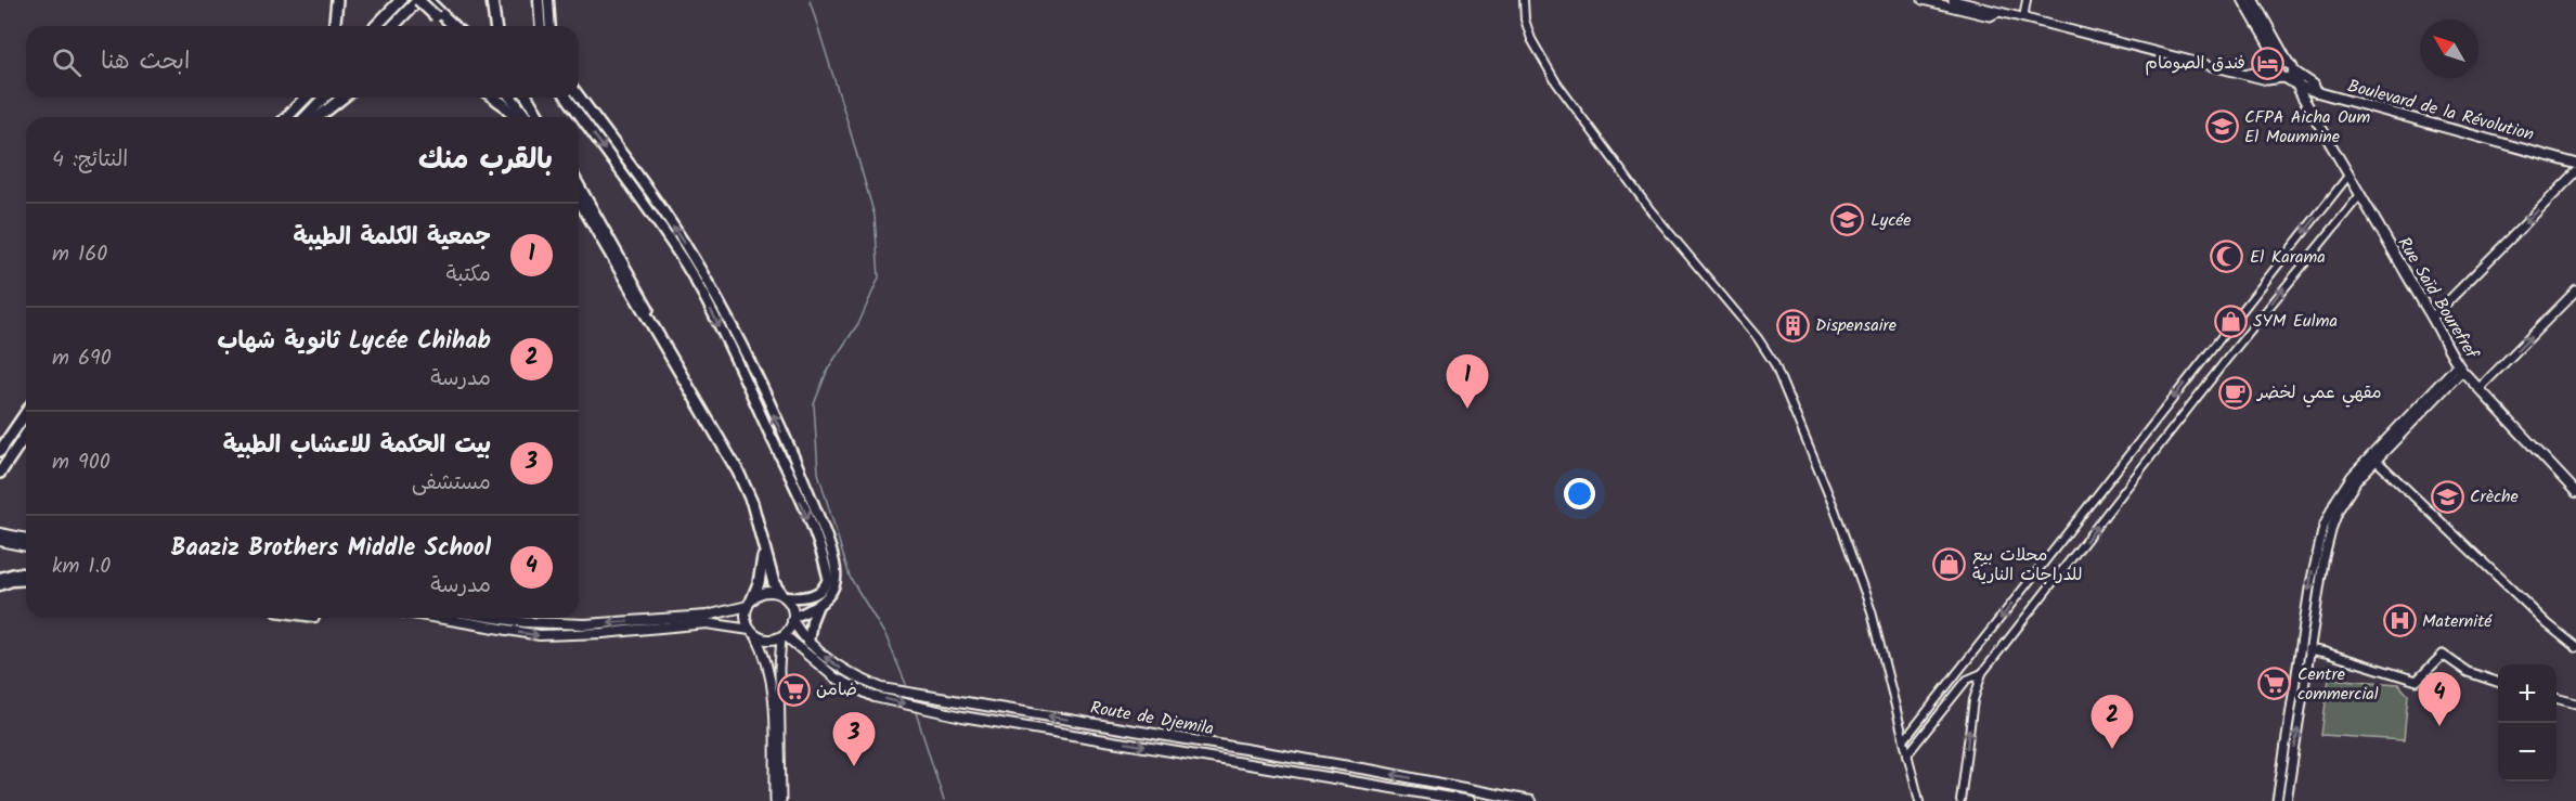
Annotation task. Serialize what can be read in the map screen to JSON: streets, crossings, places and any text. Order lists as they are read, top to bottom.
{
  "streets": {
    "main road": ["Boulevard de la Révolution", "Rue Saïd Bourefref", "Route de Djemila"]
  },
  "crossings": [
    ["Boulevard de la Révolution", "Rue Saïd Bourefref"]
  ],
  "places": {
    "hotel": ["فندق الصومام"],
    "school or university": ["CFPA Aicha Oum El Moumnine", "Lycée", "Crèche"],
    "mosque": ["El Karama"],
    "shop": ["SYM Eulma", "محلات بيع للدراجات النارية"],
    "building": ["Dispensaire"],
    "cafe": ["مقهي عمي لخضر"],
    "hospital": ["Maternité"],
    "supermarket": ["Centre commercial", "ضامن"]
  },
  "north": "top left",
  "page": {
    "search": "ابحث هنا",
    "heading": ["بالقرب منك", "النتائج: 4"],
    "list": [
      {
        "mark": "1",
        "name": "جمعية الكلمة الطيبة",
        "note": "مكتبة",
        "value": "160 m"
      },
      {
        "mark": "2",
        "name": "Lycée Chihab ثانوية شهاب",
        "note": "مدرسة",
        "value": "690 m"
      },
      {
        "mark": "3",
        "name": "بيت الحكمة للاعشاب الطبية",
        "note": "مستشفى",
        "value": "900 m"
      },
      {
        "mark": "4",
        "name": "Baaziz Brothers Middle School",
        "note": "مدرسة",
        "value": "1.0 km"
      }
    ],
    "pins": [
      "1",
      "4",
      "2",
      "3"
    ],
    "map_buttons": ["+", "−"]
  }
}
